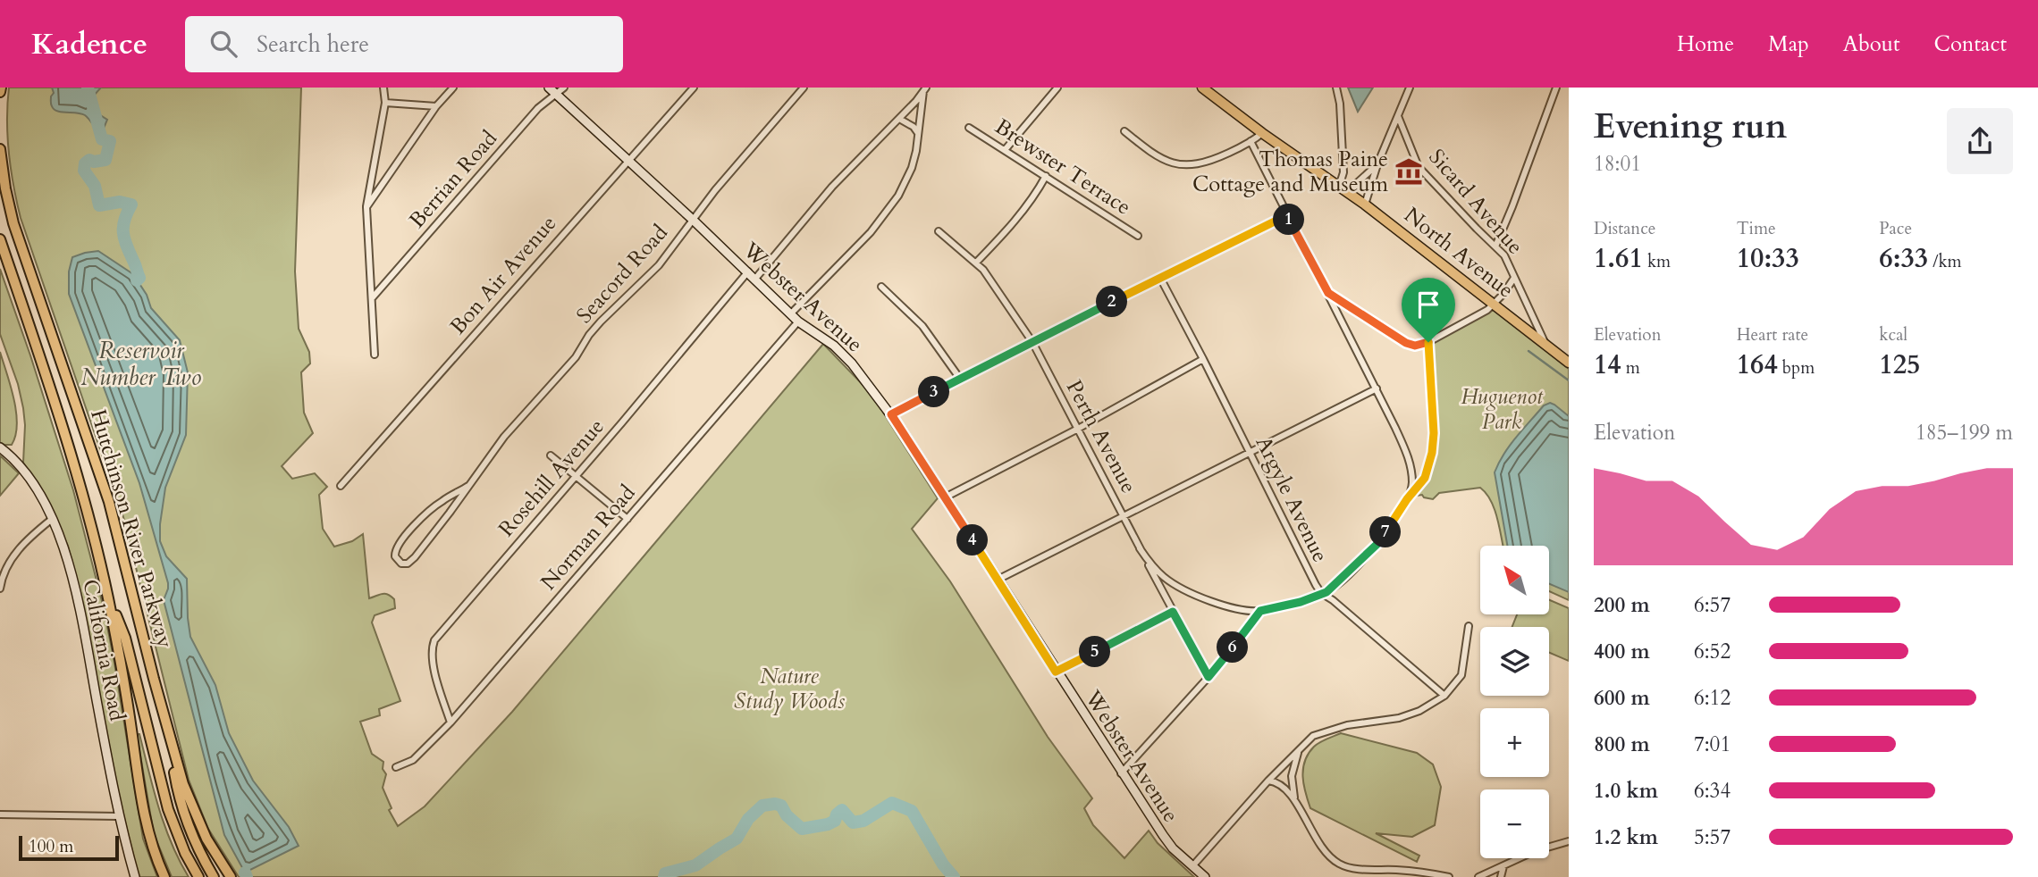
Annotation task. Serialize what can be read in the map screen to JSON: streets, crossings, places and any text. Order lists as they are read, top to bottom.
{
  "streets": {
    "highway": ["Hutchinson River Parkway"],
    "main road": ["North Avenue"],
    "street": [
      "Brewster Terrace",
      "Berrian Road",
      "Sicard Avenue",
      "Seacord Road",
      "Bon Air Avenue",
      "Webster Avenue",
      "Perth Avenue",
      "Rosehill Avenue",
      "Argyle Avenue",
      "Norman Road",
      "California Road"
    ]
  },
  "crossings": [
    ["Berrian Road", "Webster Avenue"],
    ["Sicard Avenue", "North Avenue"],
    ["Seacord Road", "Webster Avenue"],
    ["Bon Air Avenue", "Webster Avenue"],
    ["Webster Avenue", "Rosehill Avenue"],
    ["Webster Avenue", "Norman Road"],
    ["Rosehill Avenue", "Norman Road"]
  ],
  "water": ["Reservoir Number Two"],
  "parks": ["Huguenot Park", "Nature Study Woods"],
  "places": {
    "museum": ["Thomas Paine Cottage and Museum"]
  },
  "scale_bar": "100 m",
  "north": "top left",
  "page": {
    "header": "Kadence",
    "search": "Search here",
    "nav": [
      "Home",
      "Map",
      "About",
      "Contact"
    ],
    "heading": ["Evening run", "18:01"],
    "stats": [
      ["Distance", "1.61 km"],
      ["Time", "10:33"],
      ["Pace", "6:33 /km"],
      ["Elevation", "14 m"],
      ["Heart rate", "164 bpm"],
      ["kcal", "125"]
    ],
    "pins": [
      "1",
      "2",
      "3",
      "7",
      "4",
      "6",
      "5"
    ],
    "chart": ["Elevation", "185–199 m"],
    "map_buttons": ["+", "−"],
    "list": [
      {
        "name": "200 m",
        "note": "6:57"
      },
      {
        "name": "400 m",
        "note": "6:52"
      },
      {
        "name": "600 m",
        "note": "6:12"
      },
      {
        "name": "800 m",
        "note": "7:01"
      },
      {
        "name": "1.0 km",
        "note": "6:34"
      },
      {
        "name": "1.2 km",
        "note": "5:57"
      }
    ],
    "scale": "100 m"
  }
}
